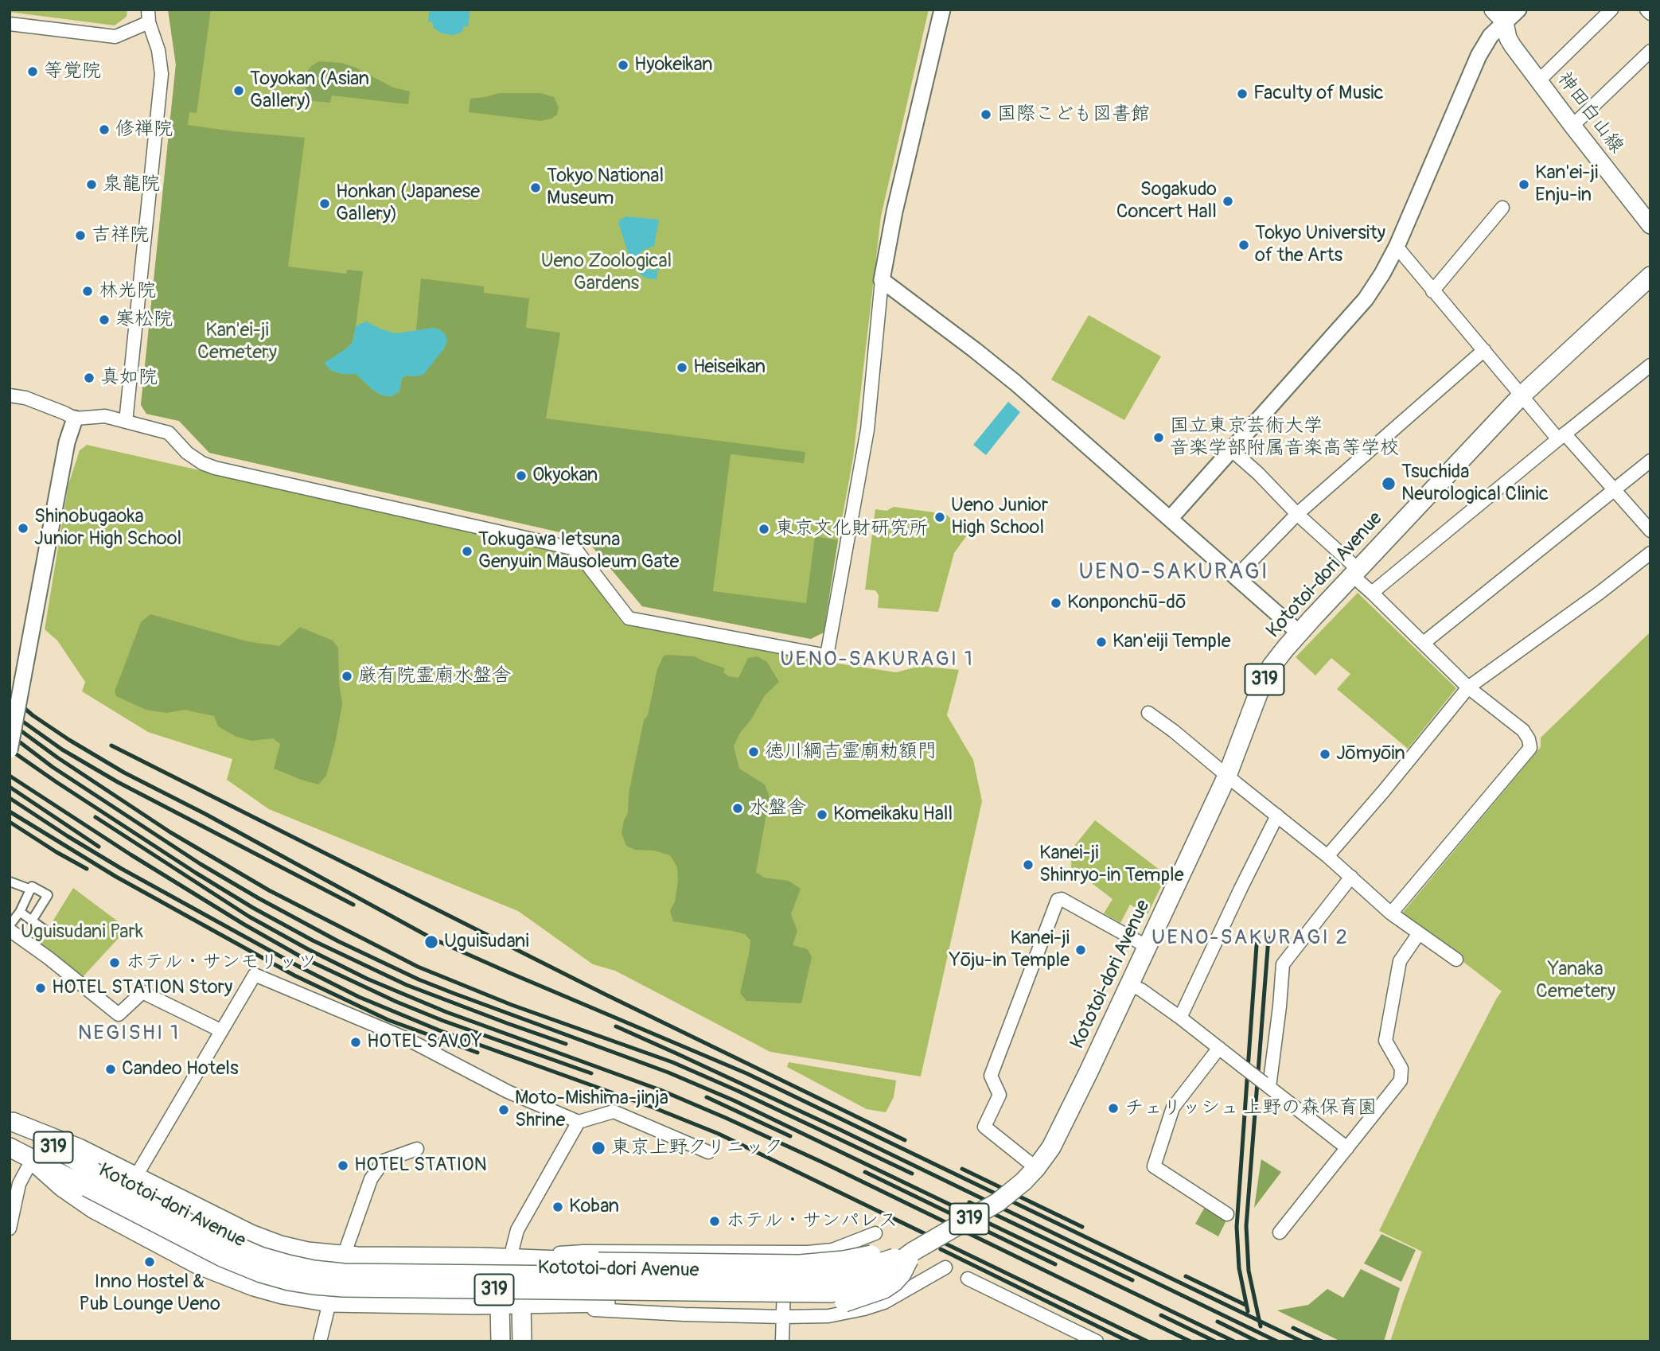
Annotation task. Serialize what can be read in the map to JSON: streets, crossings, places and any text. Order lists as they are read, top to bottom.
{
  "streets": {
    "main road": ["神田白山線", "Kototoi-dori Avenue", "319"]
  },
  "districts": [
    "UENO-SAKURAGI",
    "UENO-SAKURAGI 1",
    "UENO-SAKURAGI 2",
    "NEGISHI 1"
  ],
  "parks": [
    "Ueno Zoological Gardens",
    "Kan'ei-ji Cemetery",
    "Uguisudani Park",
    "Yanaka Cemetery"
  ],
  "places": [
    "Hyokeikan",
    "等覚院",
    "Toyokan (Asian Gallery)",
    "Faculty of Music",
    "国際こども図書館",
    "修禅院",
    "泉龍院",
    "Kan'ei-ji Enju-in",
    "Tokyo National Museum",
    "Sogakudo Concert Hall",
    "Honkan (Japanese Gallery)",
    "吉祥院",
    "Tokyo University of the Arts",
    "林光院",
    "寒松院",
    "Heiseikan",
    "真如院",
    "国立東京芸術大学 音楽学部附属音楽高等学校",
    "Okyokan",
    "Tsuchida Neurological Clinic",
    "Ueno Junior High School",
    "Shinobugaoka Junior High School",
    "東京文化財研究所",
    "Tokugawa Ietsuna Genyuin Mausoleum Gate",
    "Konponchū-dō",
    "Kan'eiji Temple",
    "厳有院霊廟水盤舎",
    "徳川綱吉霊廟勅額門",
    "Jōmyōin",
    "水盤舎",
    "Komeikaku Hall",
    "Kanei-ji Shinryo-in Temple",
    "Uguisudani",
    "Kanei-ji Yōju‑in Temple",
    "ホテル・サンモリッツ",
    "HOTEL STATION Story",
    "HOTEL SAVOY",
    "Candeo Hotels",
    "チェリッシュ 上野の森保育園",
    "Moto-Mishima-jinja Shrine",
    "東京上野クリニック",
    "HOTEL STATION",
    "Koban",
    "ホテル・サンパレス",
    "Inno Hostel & Pub Lounge Ueno"
  ]
}
